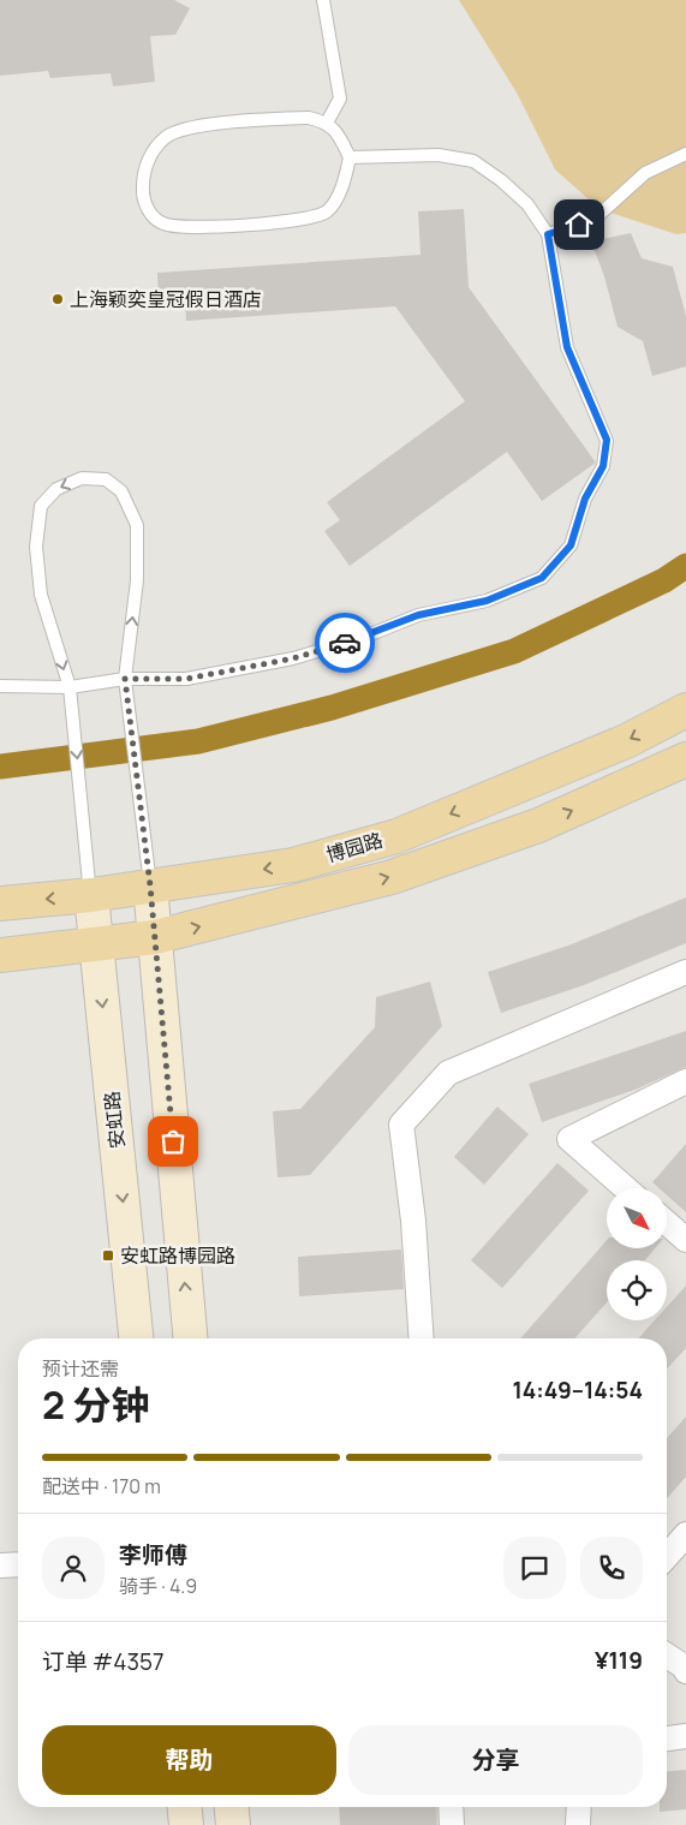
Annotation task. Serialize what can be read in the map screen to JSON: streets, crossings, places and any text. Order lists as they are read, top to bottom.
{
  "streets": {
    "main road": ["博园路", "安虹路"]
  },
  "crossings": [
    ["博园路", "安虹路"]
  ],
  "places": {
    "other": ["上海颖奕皇冠假日酒店"],
    "transit": ["安虹路博园路"]
  },
  "north": "bottom right",
  "page": {
    "heading": ["2 分钟", "预计还需", "14:49–14:54"],
    "panel": [
      "李师傅",
      "骑手 · 4.9",
      "订单 #4357",
      "¥119"
    ],
    "bar": "配送中 · 170 m",
    "buttons": ["帮助", "分享"]
  }
}
